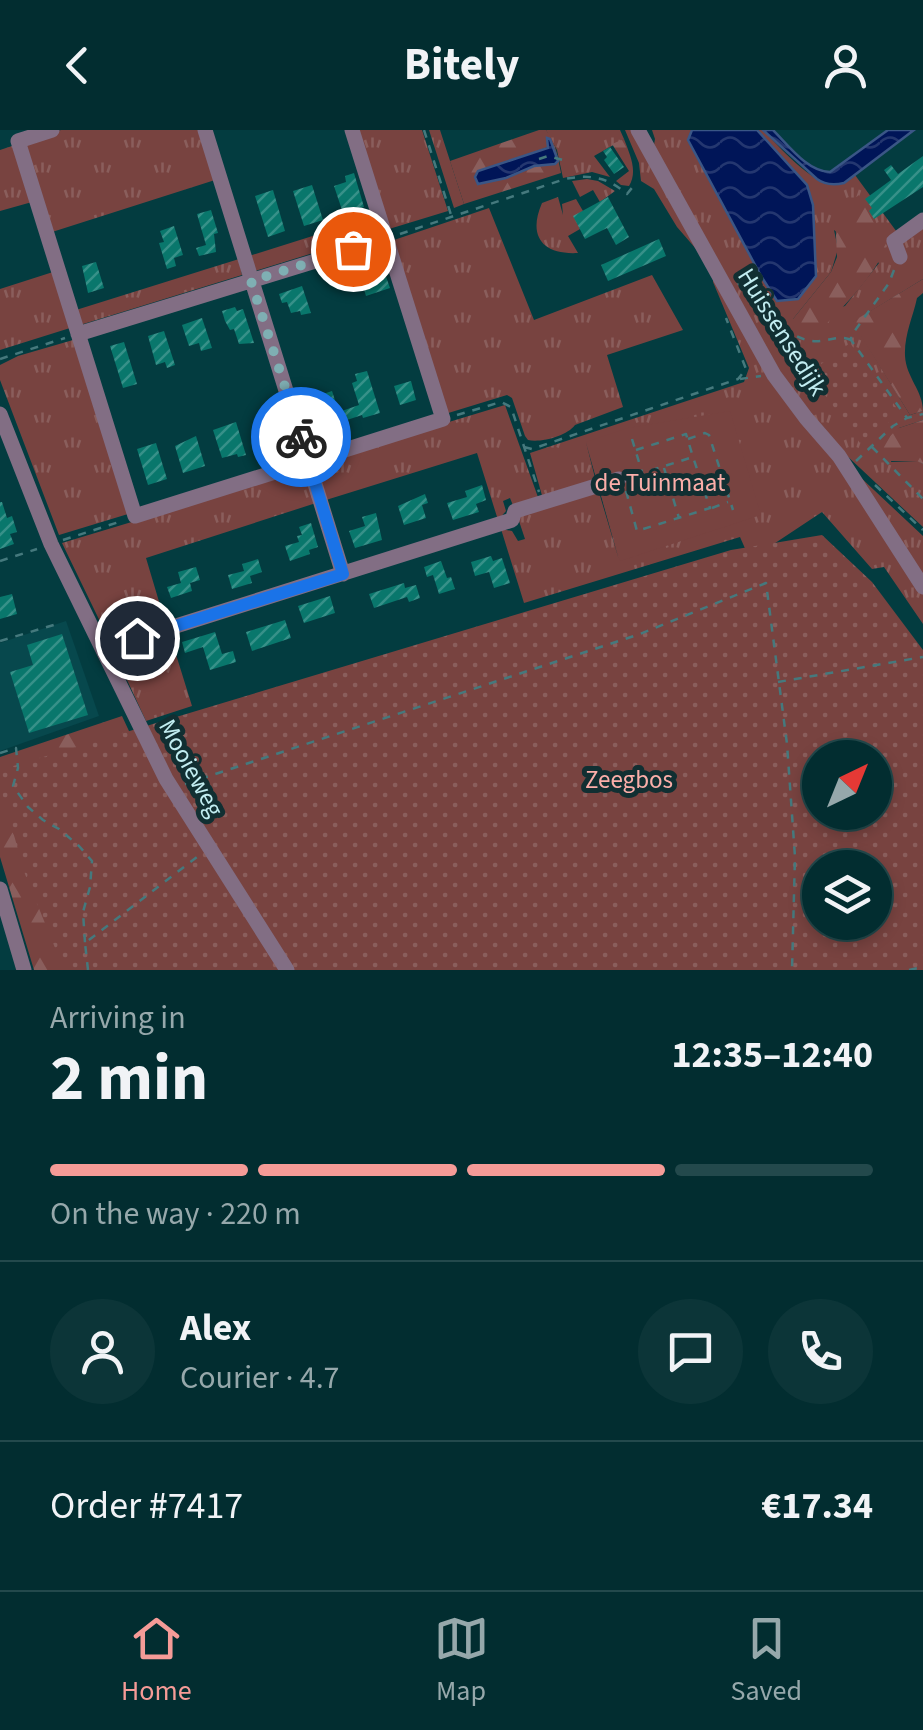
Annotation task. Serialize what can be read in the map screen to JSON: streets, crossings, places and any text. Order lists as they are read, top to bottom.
{
  "streets": {
    "street": ["Huissensedijk", "Mooieweg"]
  },
  "parks": ["de Tuinmaat", "Zeegbos"],
  "north": "top right",
  "page": {
    "header": "Bitely",
    "heading": ["2 min", "Arriving in", "12:35–12:40"],
    "panel": [
      "Alex",
      "Courier · 4.7",
      "Order #7417",
      "€17.34"
    ],
    "bar": "On the way · 220 m",
    "tabs": ["Home", "Map", "Saved"]
  }
}
